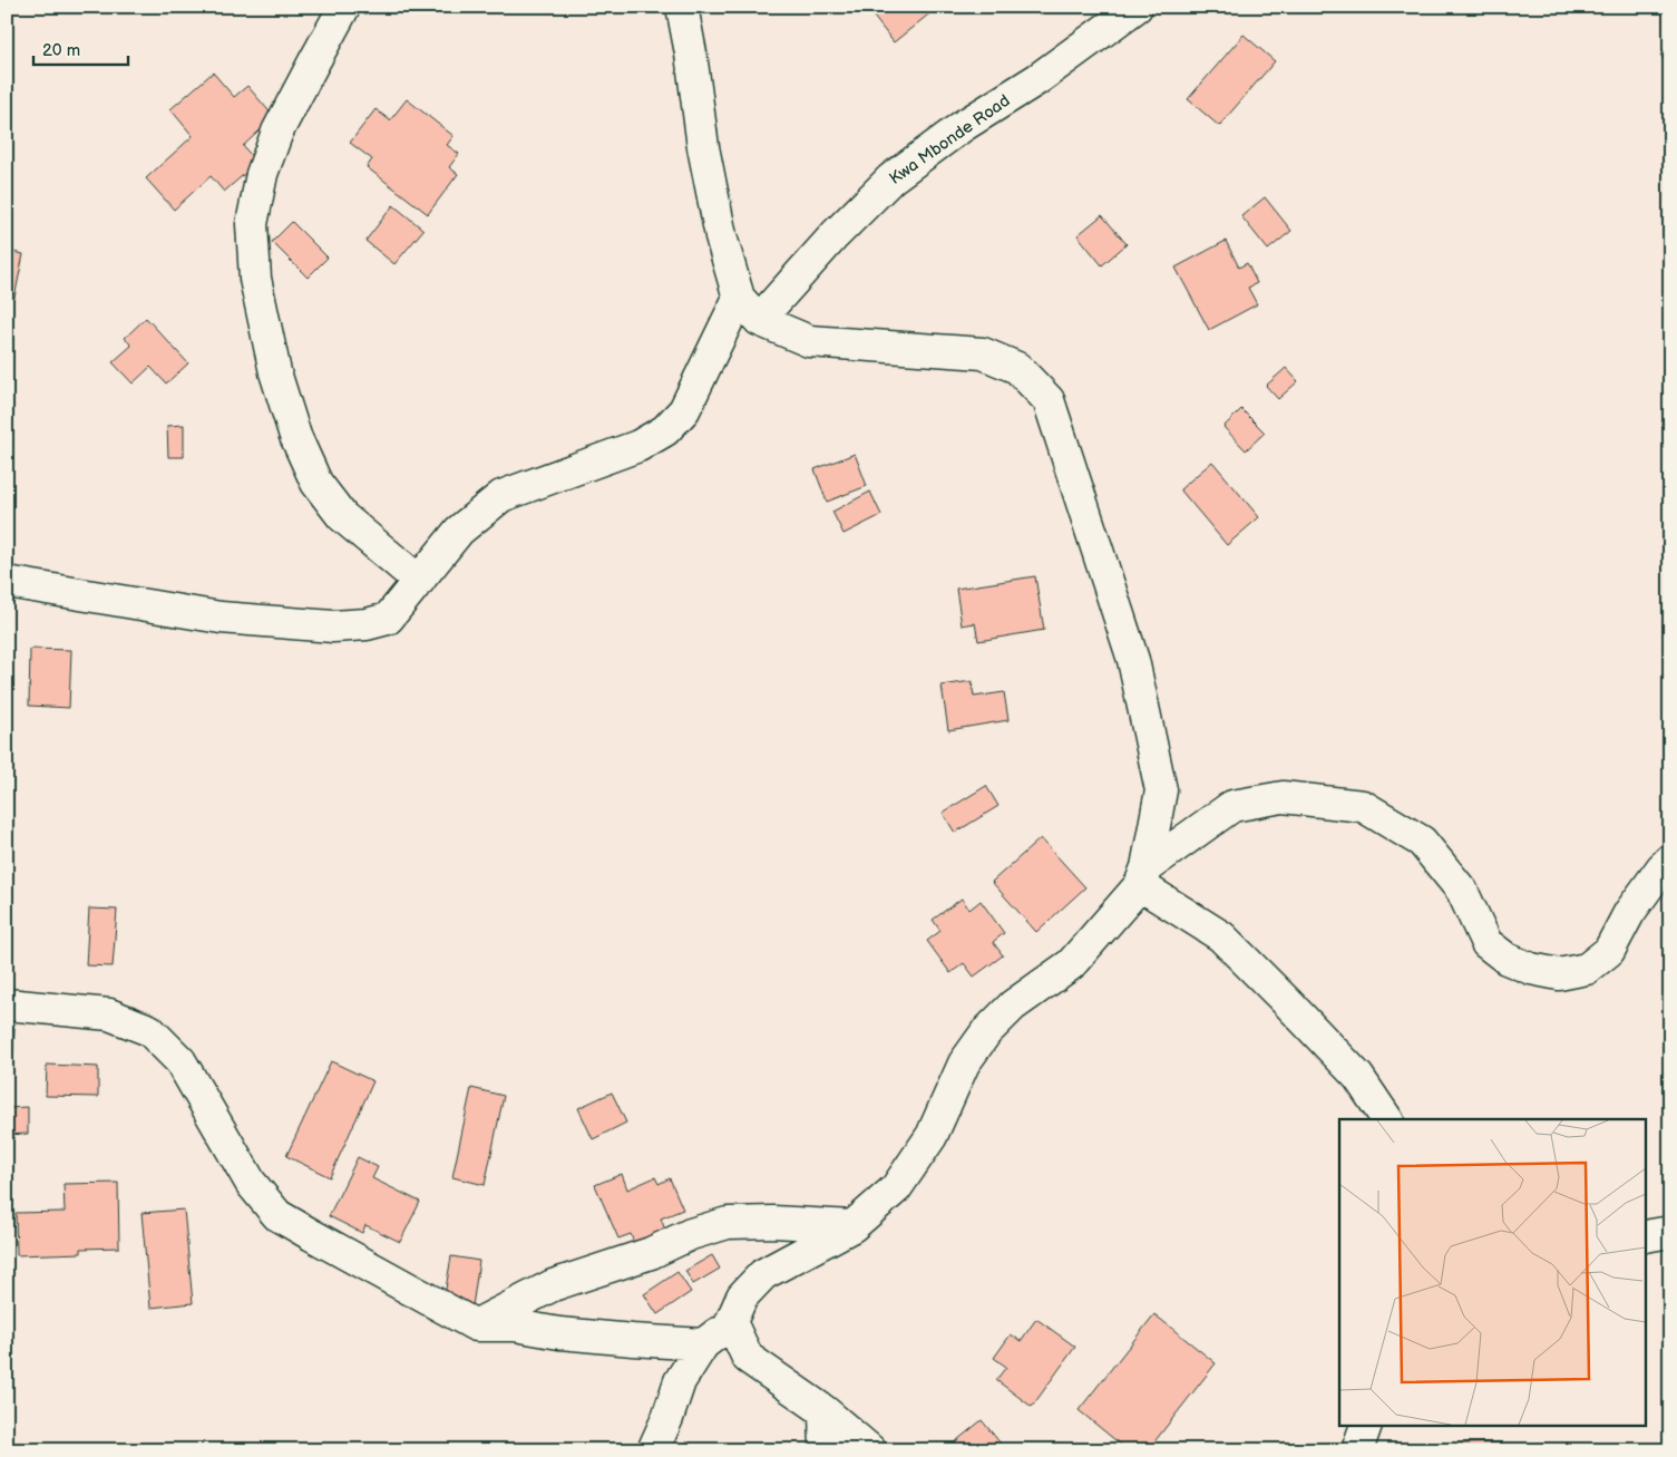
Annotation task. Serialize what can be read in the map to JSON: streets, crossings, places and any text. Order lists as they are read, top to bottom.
{
  "streets": {
    "street": ["Kwa Mbonde Road"]
  },
  "scale_bar": "20 m"
}
